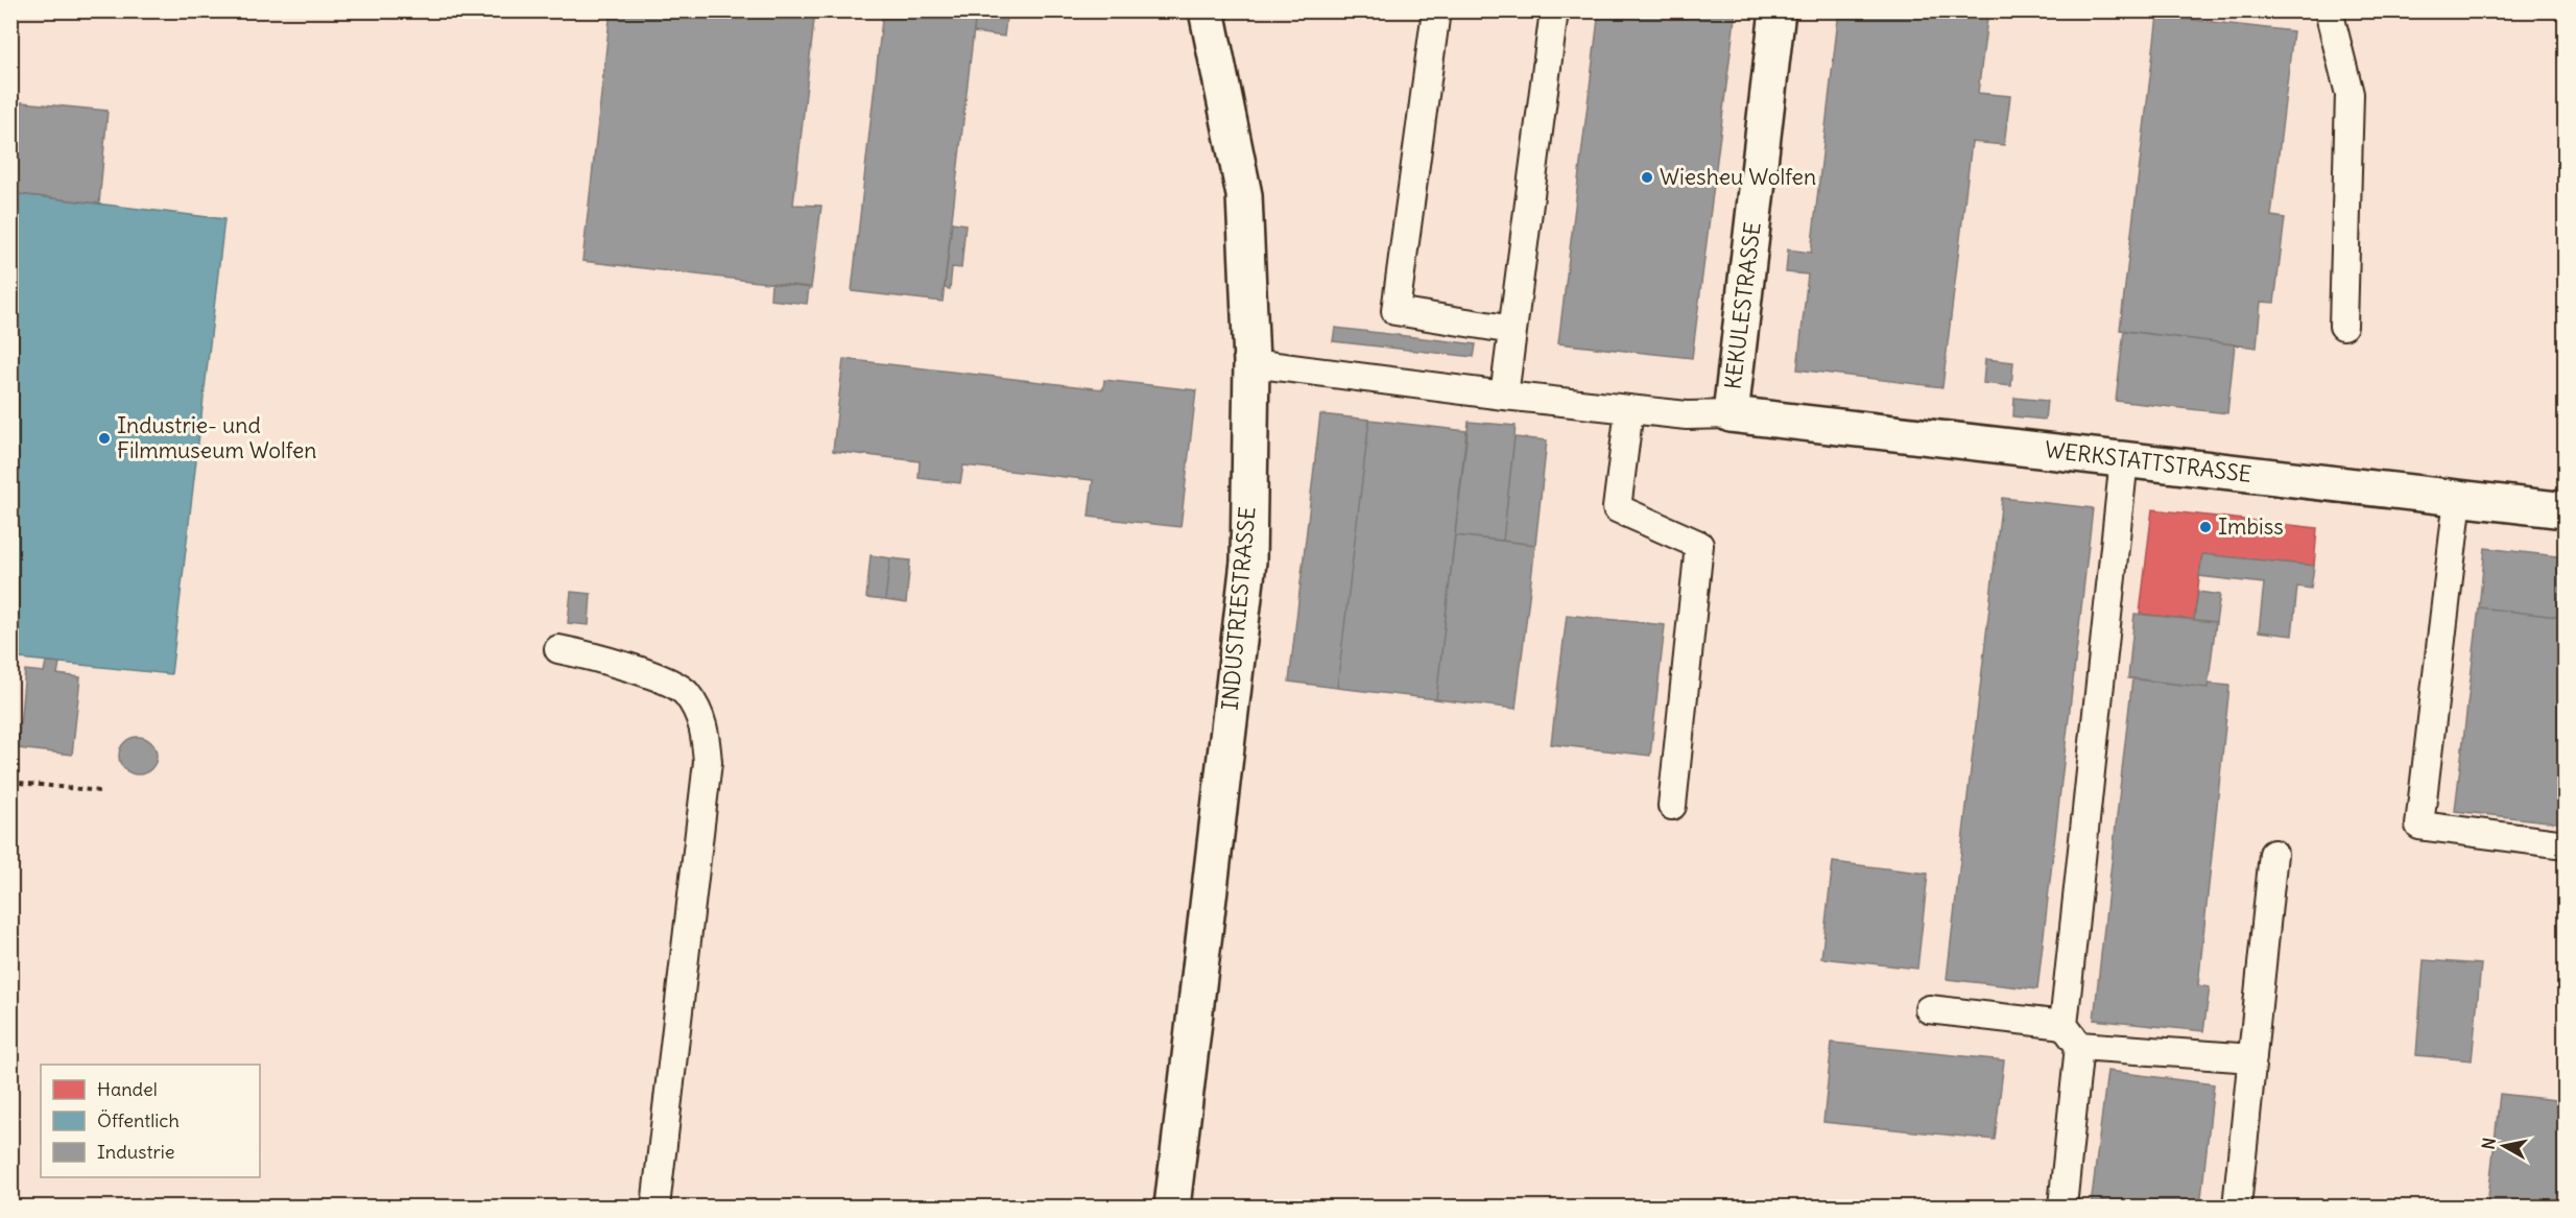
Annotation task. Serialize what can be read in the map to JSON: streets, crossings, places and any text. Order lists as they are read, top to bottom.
{
  "streets": {
    "street": ["KEKULESTRASSE", "WERKSTATTSTRASSE", "INDUSTRIESTRASSE"]
  },
  "crossings": [
    ["KEKULESTRASSE", "WERKSTATTSTRASSE"]
  ],
  "places": ["Wiesheu Wolfen", "Industrie- und Filmmuseum Wolfen", "Imbiss"],
  "legend": ["Handel", "Öffentlich", "Industrie"],
  "north": "left"
}
